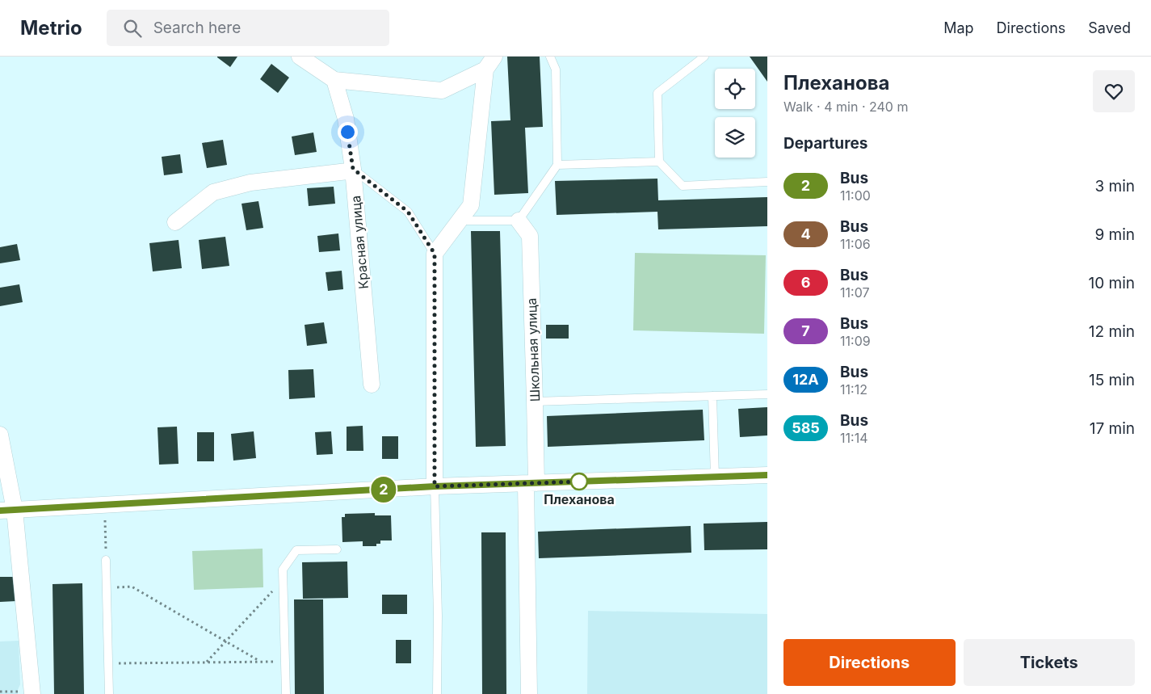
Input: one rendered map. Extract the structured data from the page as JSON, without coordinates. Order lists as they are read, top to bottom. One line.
{"streets":{"street":["Красная улица","Школьная улица"]},"places":["Плеханова"],"lines":["bus line 2"],"page":{"header":"Metrio","search":"Search here","nav":["Map","Directions","Saved"],"on_map":"2","heading":[["Плеханова","Walk · 4 min · 240 m"],"Departures"],"list":[{"mark":"2","name":"Bus","note":"11:00","value":"3 min"},{"mark":"4","name":"Bus","note":"11:06","value":"9 min"},{"mark":"6","name":"Bus","note":"11:07","value":"10 min"},{"mark":"7","name":"Bus","note":"11:09","value":"12 min"},{"mark":"12А","name":"Bus","note":"11:12","value":"15 min"},{"mark":"585","name":"Bus","note":"11:14","value":"17 min"}],"buttons":["Directions","Tickets"]}}
